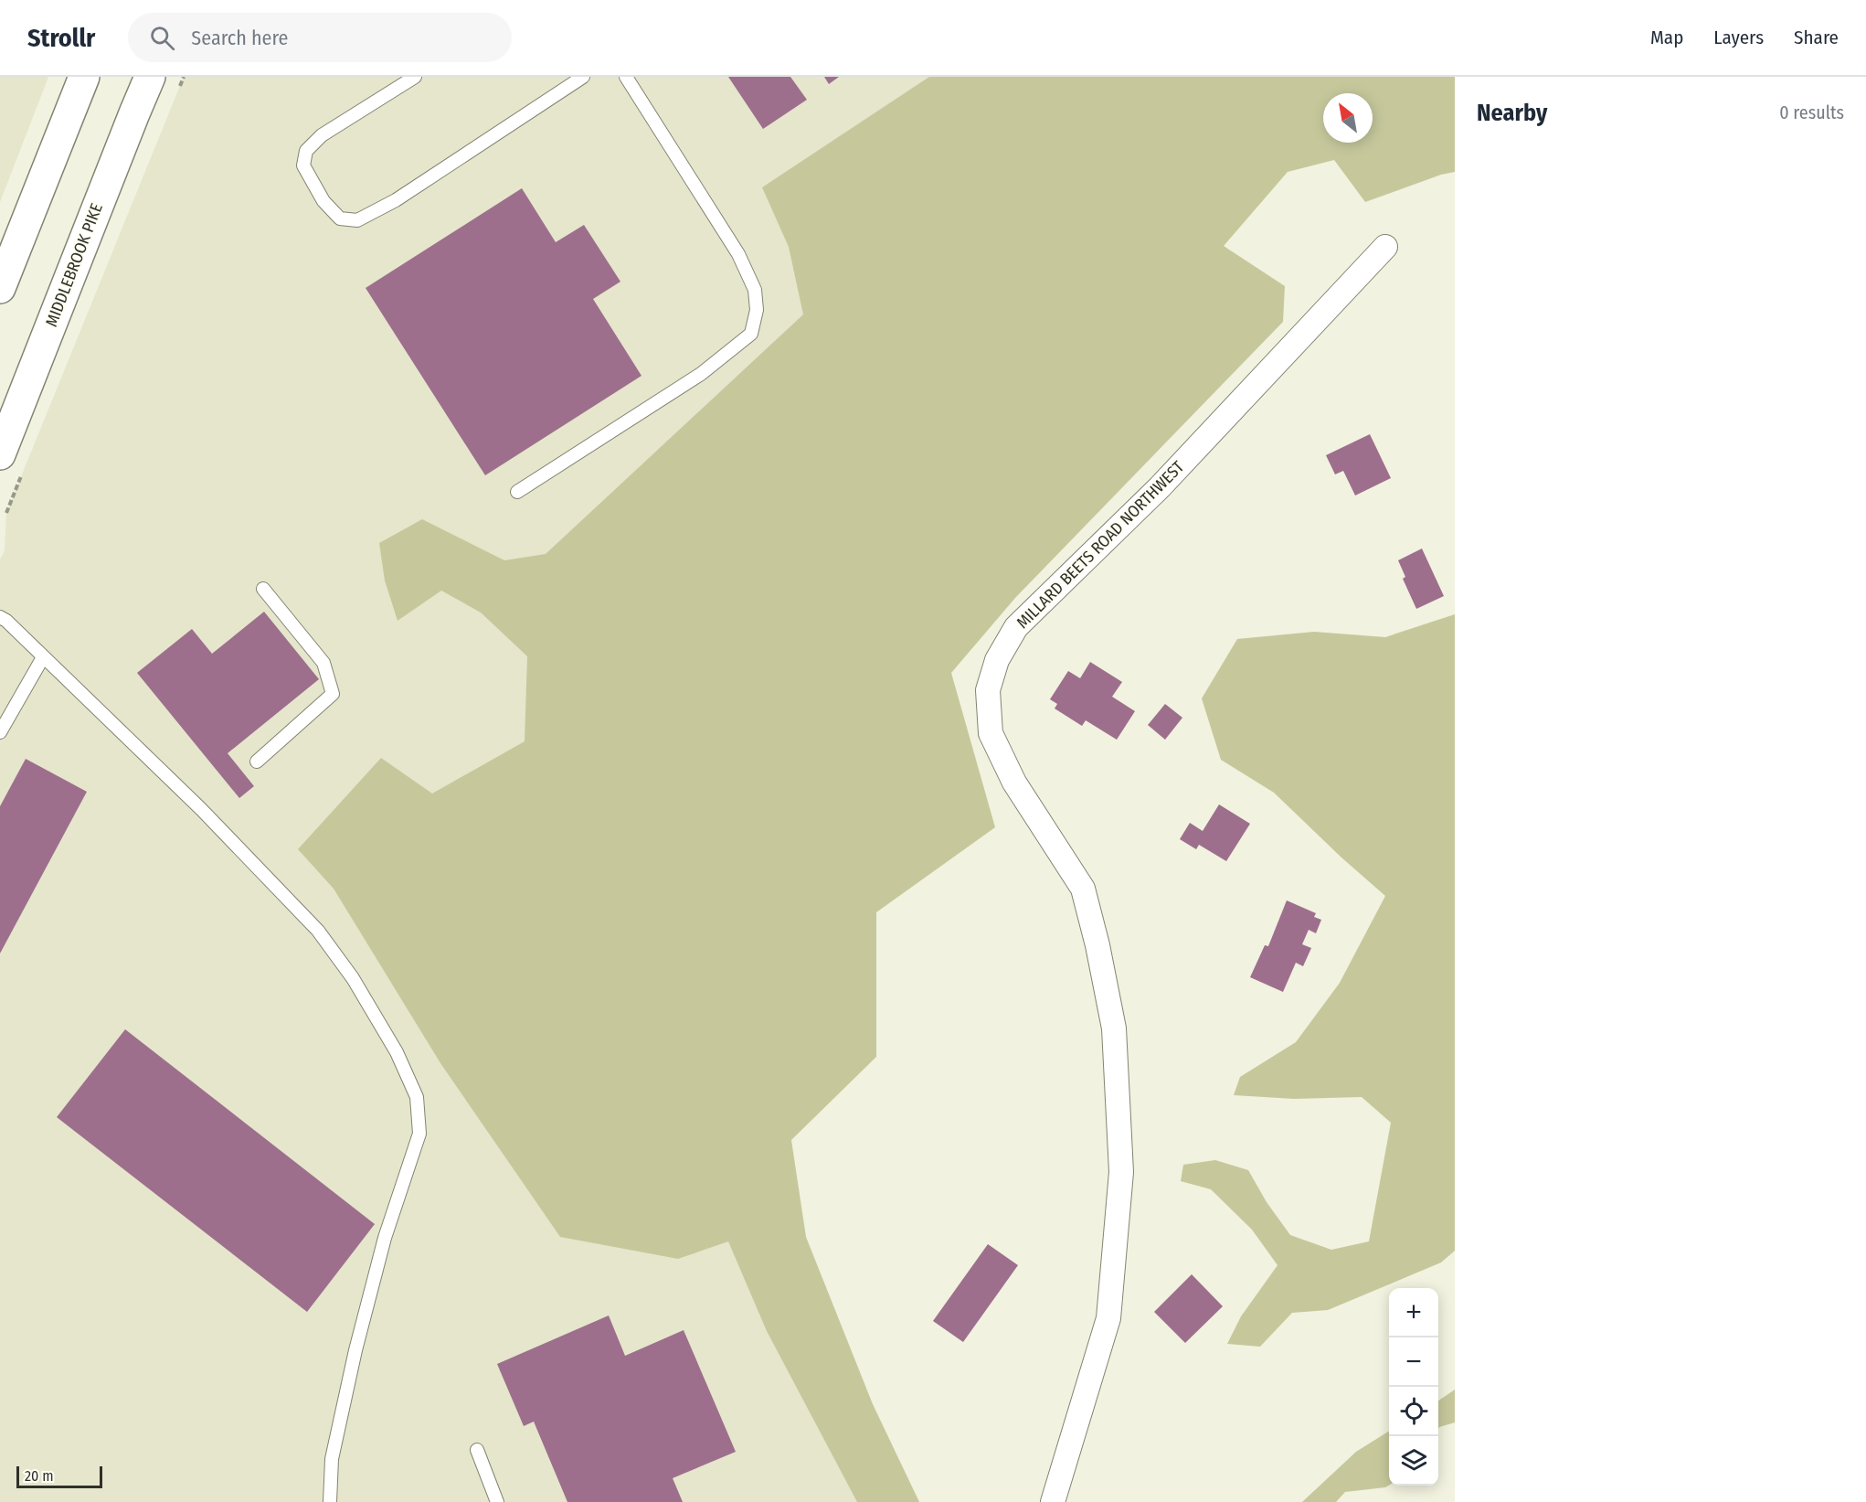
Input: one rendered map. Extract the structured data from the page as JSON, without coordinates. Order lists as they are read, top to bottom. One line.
{"streets":{"main road":["MIDDLEBROOK PIKE"],"street":["MILLARD BEETS ROAD NORTHWEST"]},"scale_bar":"20 m","north":"top left","page":{"header":"Strollr","search":"Search here","nav":["Map","Layers","Share"],"heading":["Nearby","0 results"],"map_buttons":["+","−"],"scale":"20 m"}}
